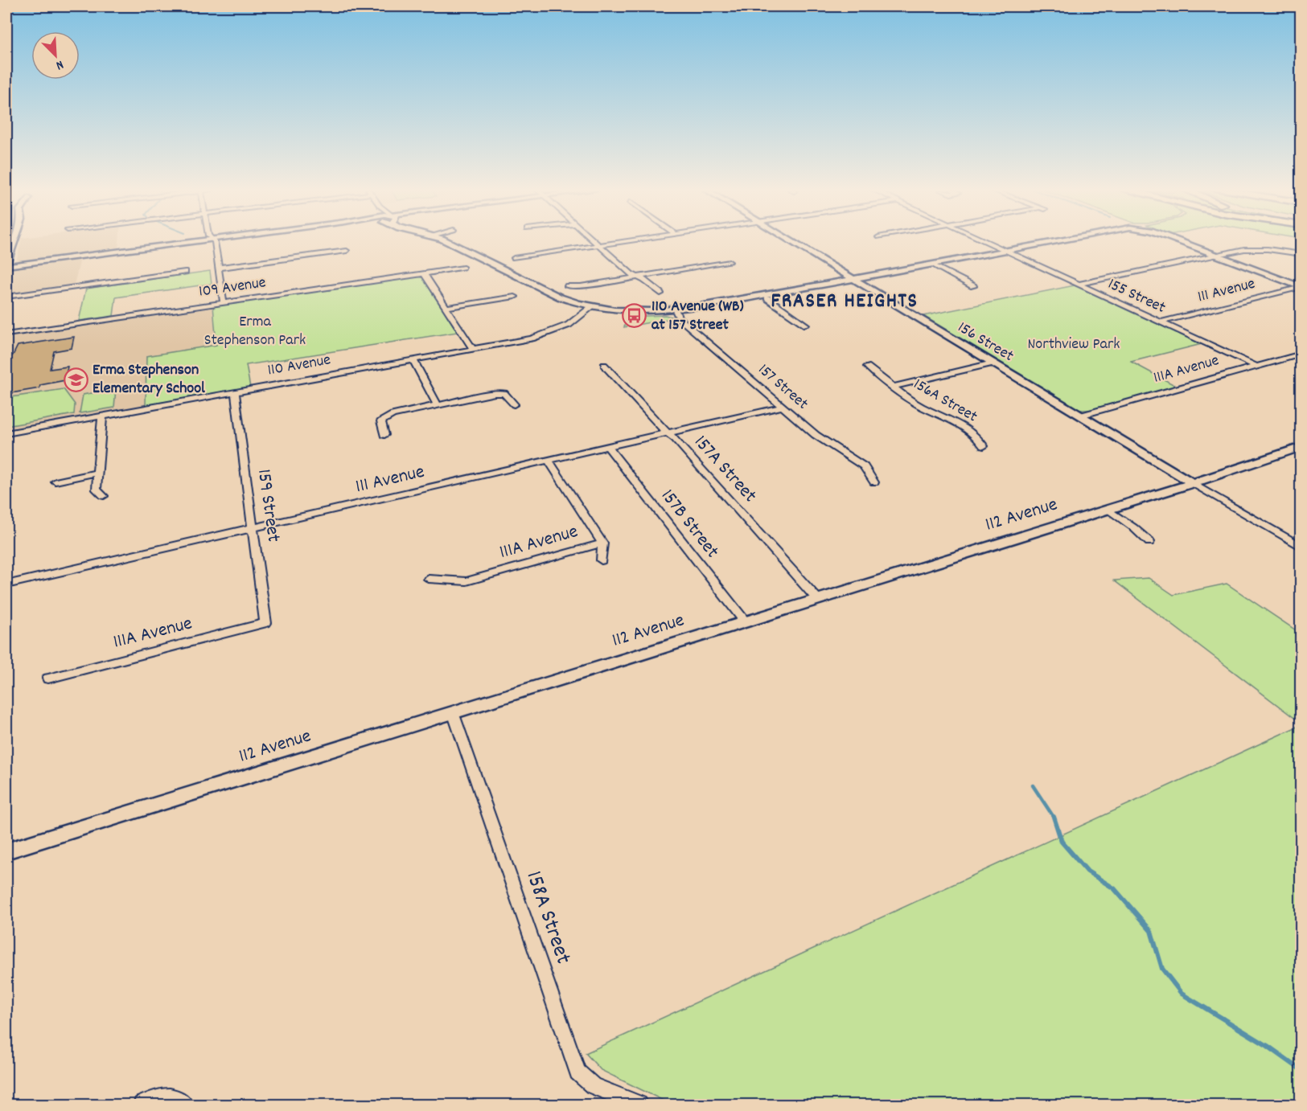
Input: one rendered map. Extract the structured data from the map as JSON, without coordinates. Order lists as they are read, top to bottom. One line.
{"streets":{"street":["109 Avenue","111 Avenue","155 Street","156 Street","110 Avenue","111A Avenue","157 Street","156A Street","157A Street","159 Street","112 Avenue","157B Street","158A Street"]},"crossings":[["111 Avenue","155 Street"],["111 Avenue","157 Street"],["111 Avenue","157A Street"],["111 Avenue","159 Street"],["111 Avenue","157B Street"],["155 Street","111A Avenue"],["156 Street","111A Avenue"],["156 Street","112 Avenue"],["110 Avenue","159 Street"],["111A Avenue","159 Street"],["157A Street","112 Avenue"],["112 Avenue","157B Street"],["112 Avenue","158A Street"]],"districts":["FRASER HEIGHTS"],"parks":["Erma Stephenson Park","Northview Park"],"places":{"bus stop":["110 Avenue (WB) at 157 Street"],"school or university":["Erma Stephenson Elementary School"]},"north":"bottom right"}
